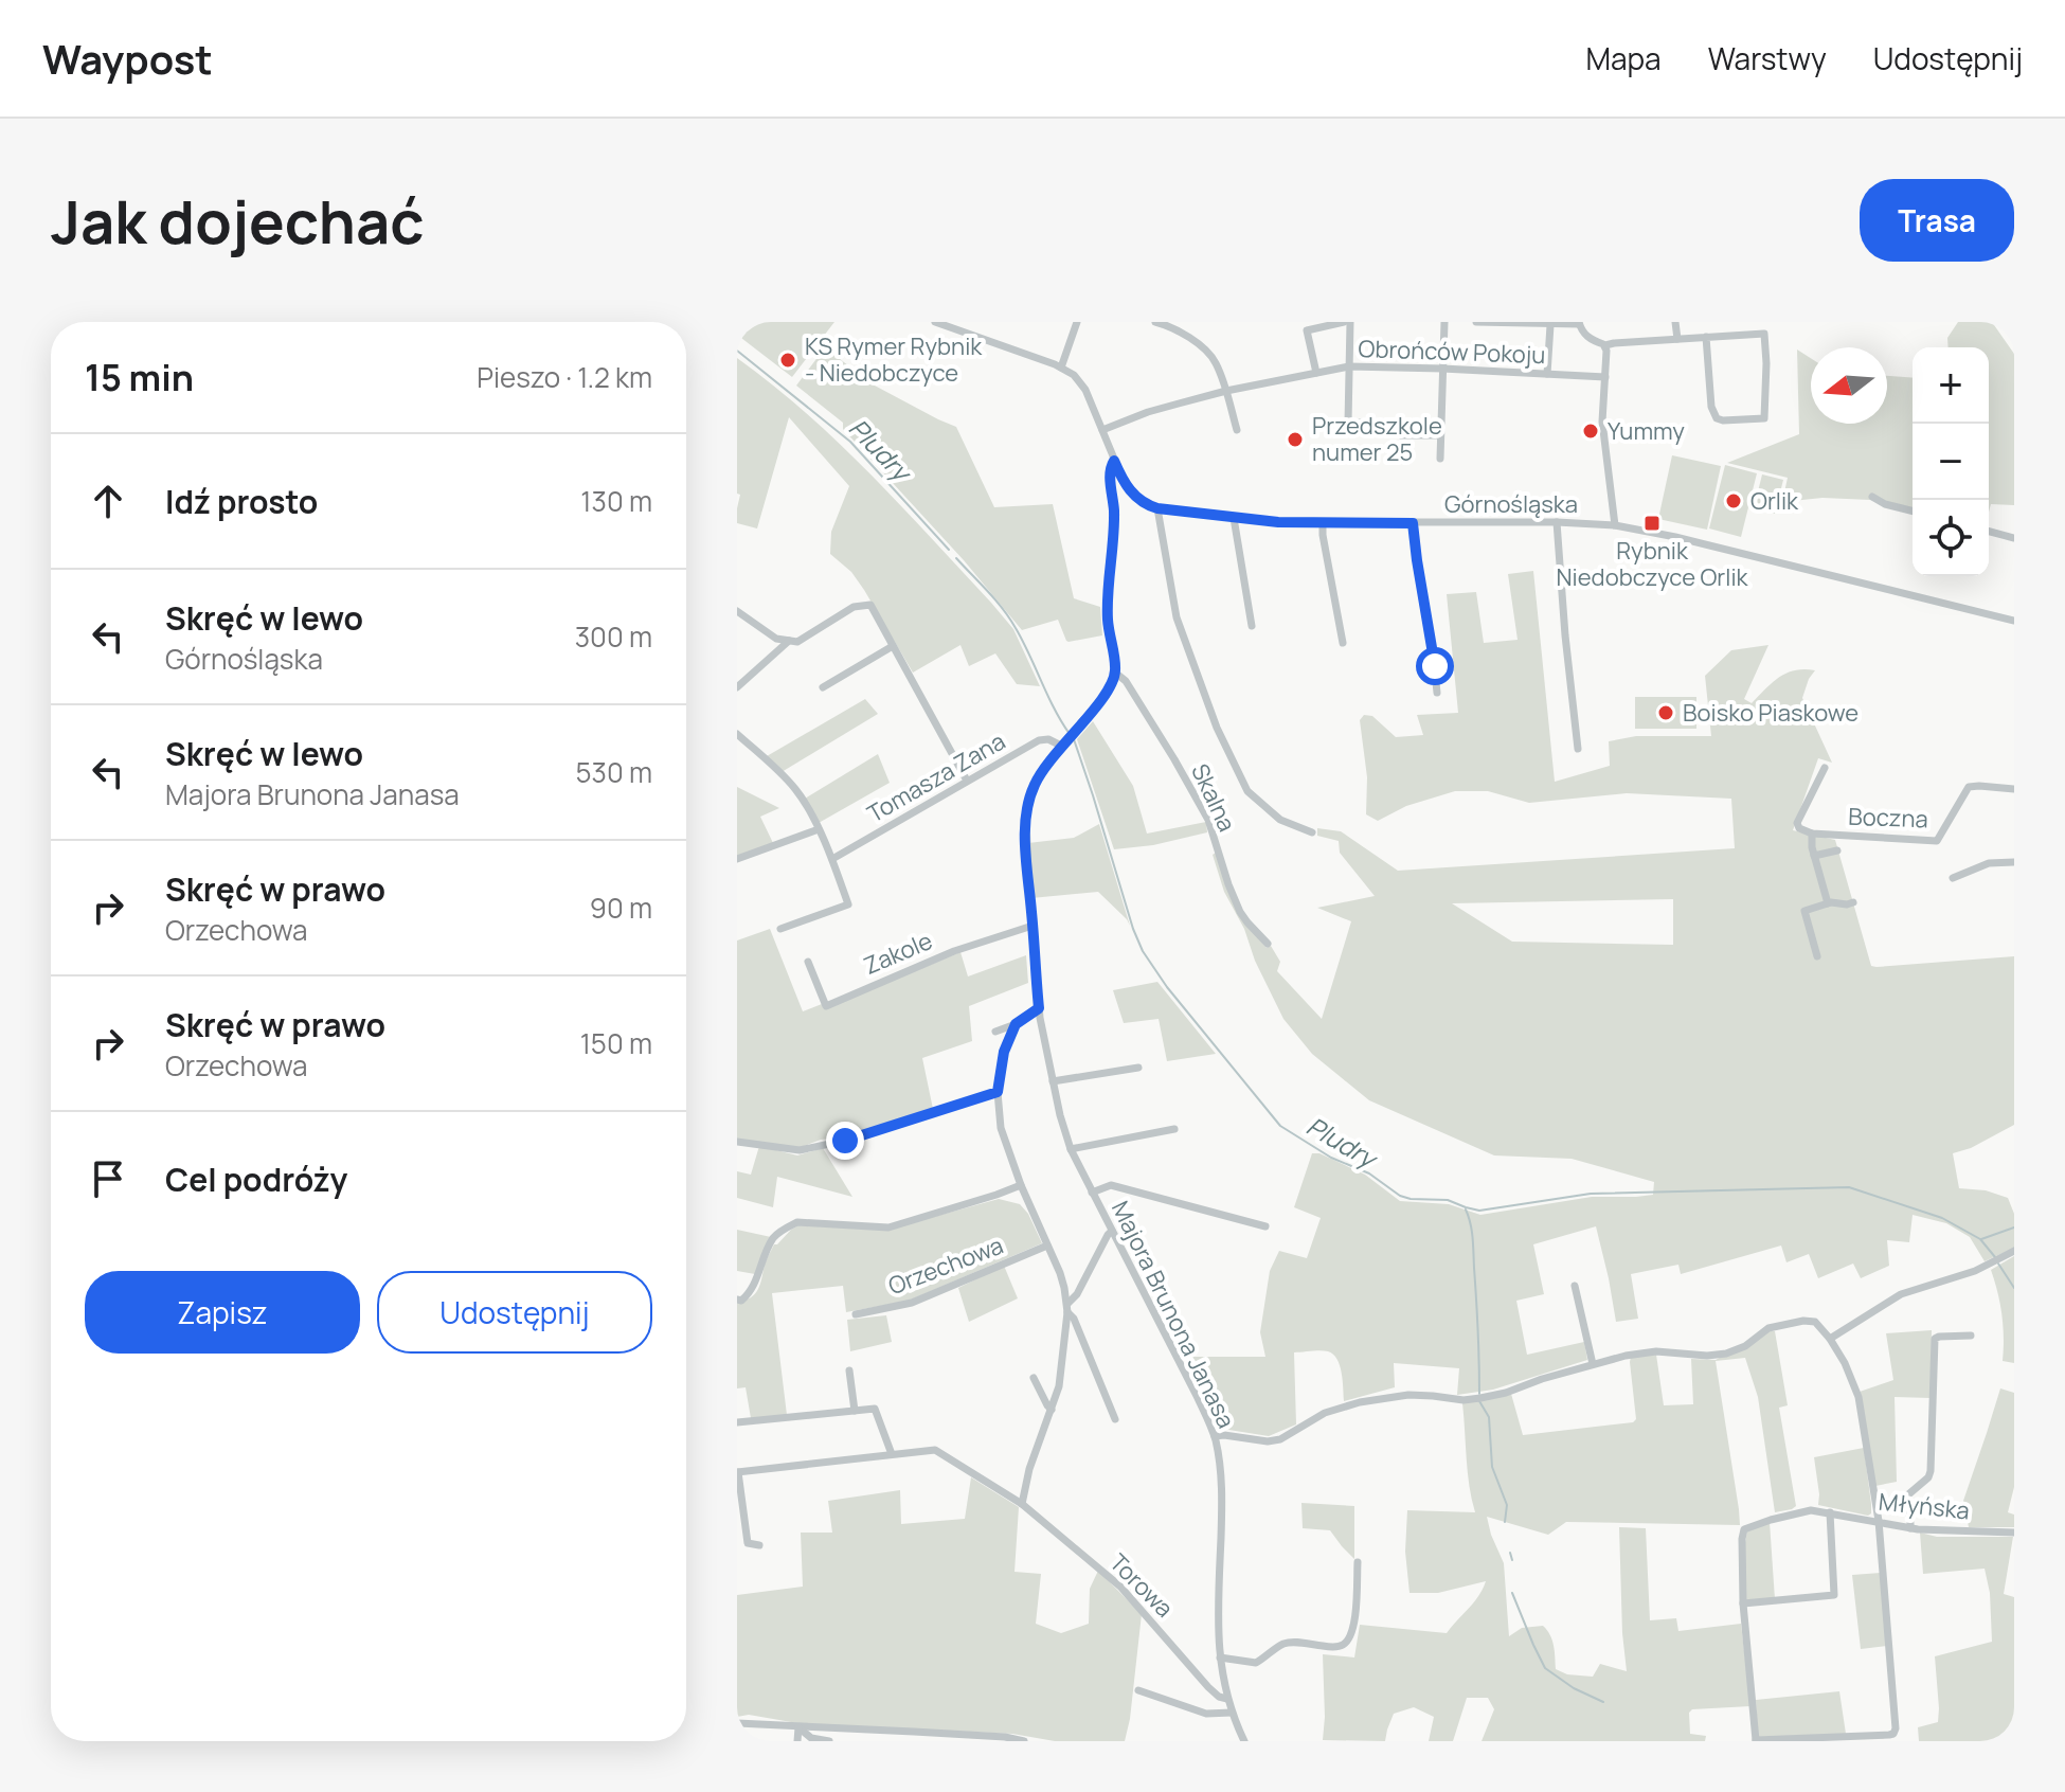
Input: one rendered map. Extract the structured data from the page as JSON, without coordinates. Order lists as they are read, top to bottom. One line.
{"streets":{"street":["Obrońców Pokoju","Górnośląska","Tomasza Zana","Skalna","Boczna","Zakole","Orzechowa","Majora Brunona Janasa","Młyńska","Torowa"]},"crossings":[["Obrońców Pokoju","Górnośląska"],["Tomasza Zana","Majora Brunona Janasa"],["Skalna","Majora Brunona Janasa"],["Zakole","Majora Brunona Janasa"],["Majora Brunona Janasa","Torowa"]],"water":["Pludry"],"places":{"other":["KS Rymer Rybnik - Niedobczyce","Yummy","Przedszkole numer 25","Orlik","Boisko Piaskowe"],"transit":["Rybnik Niedobczyce Orlik"]},"north":"left","page":{"header":"Waypost","nav":["Mapa","Warstwy","Udostępnij"],"buttons":["Trasa",["Zapisz","Udostępnij"]],"title":"Jak dojechać","heading":["15 min","Pieszo · 1.2 km"],"map_buttons":["+","−"],"list":[["Idź prosto","130 m"],["Skręć w lewo","Górnośląska","300 m"],["Skręć w lewo","Majora Brunona Janasa","530 m"],["Skręć w prawo","Orzechowa","90 m"],["Skręć w prawo","Orzechowa","150 m"],"Cel podróży"]}}
